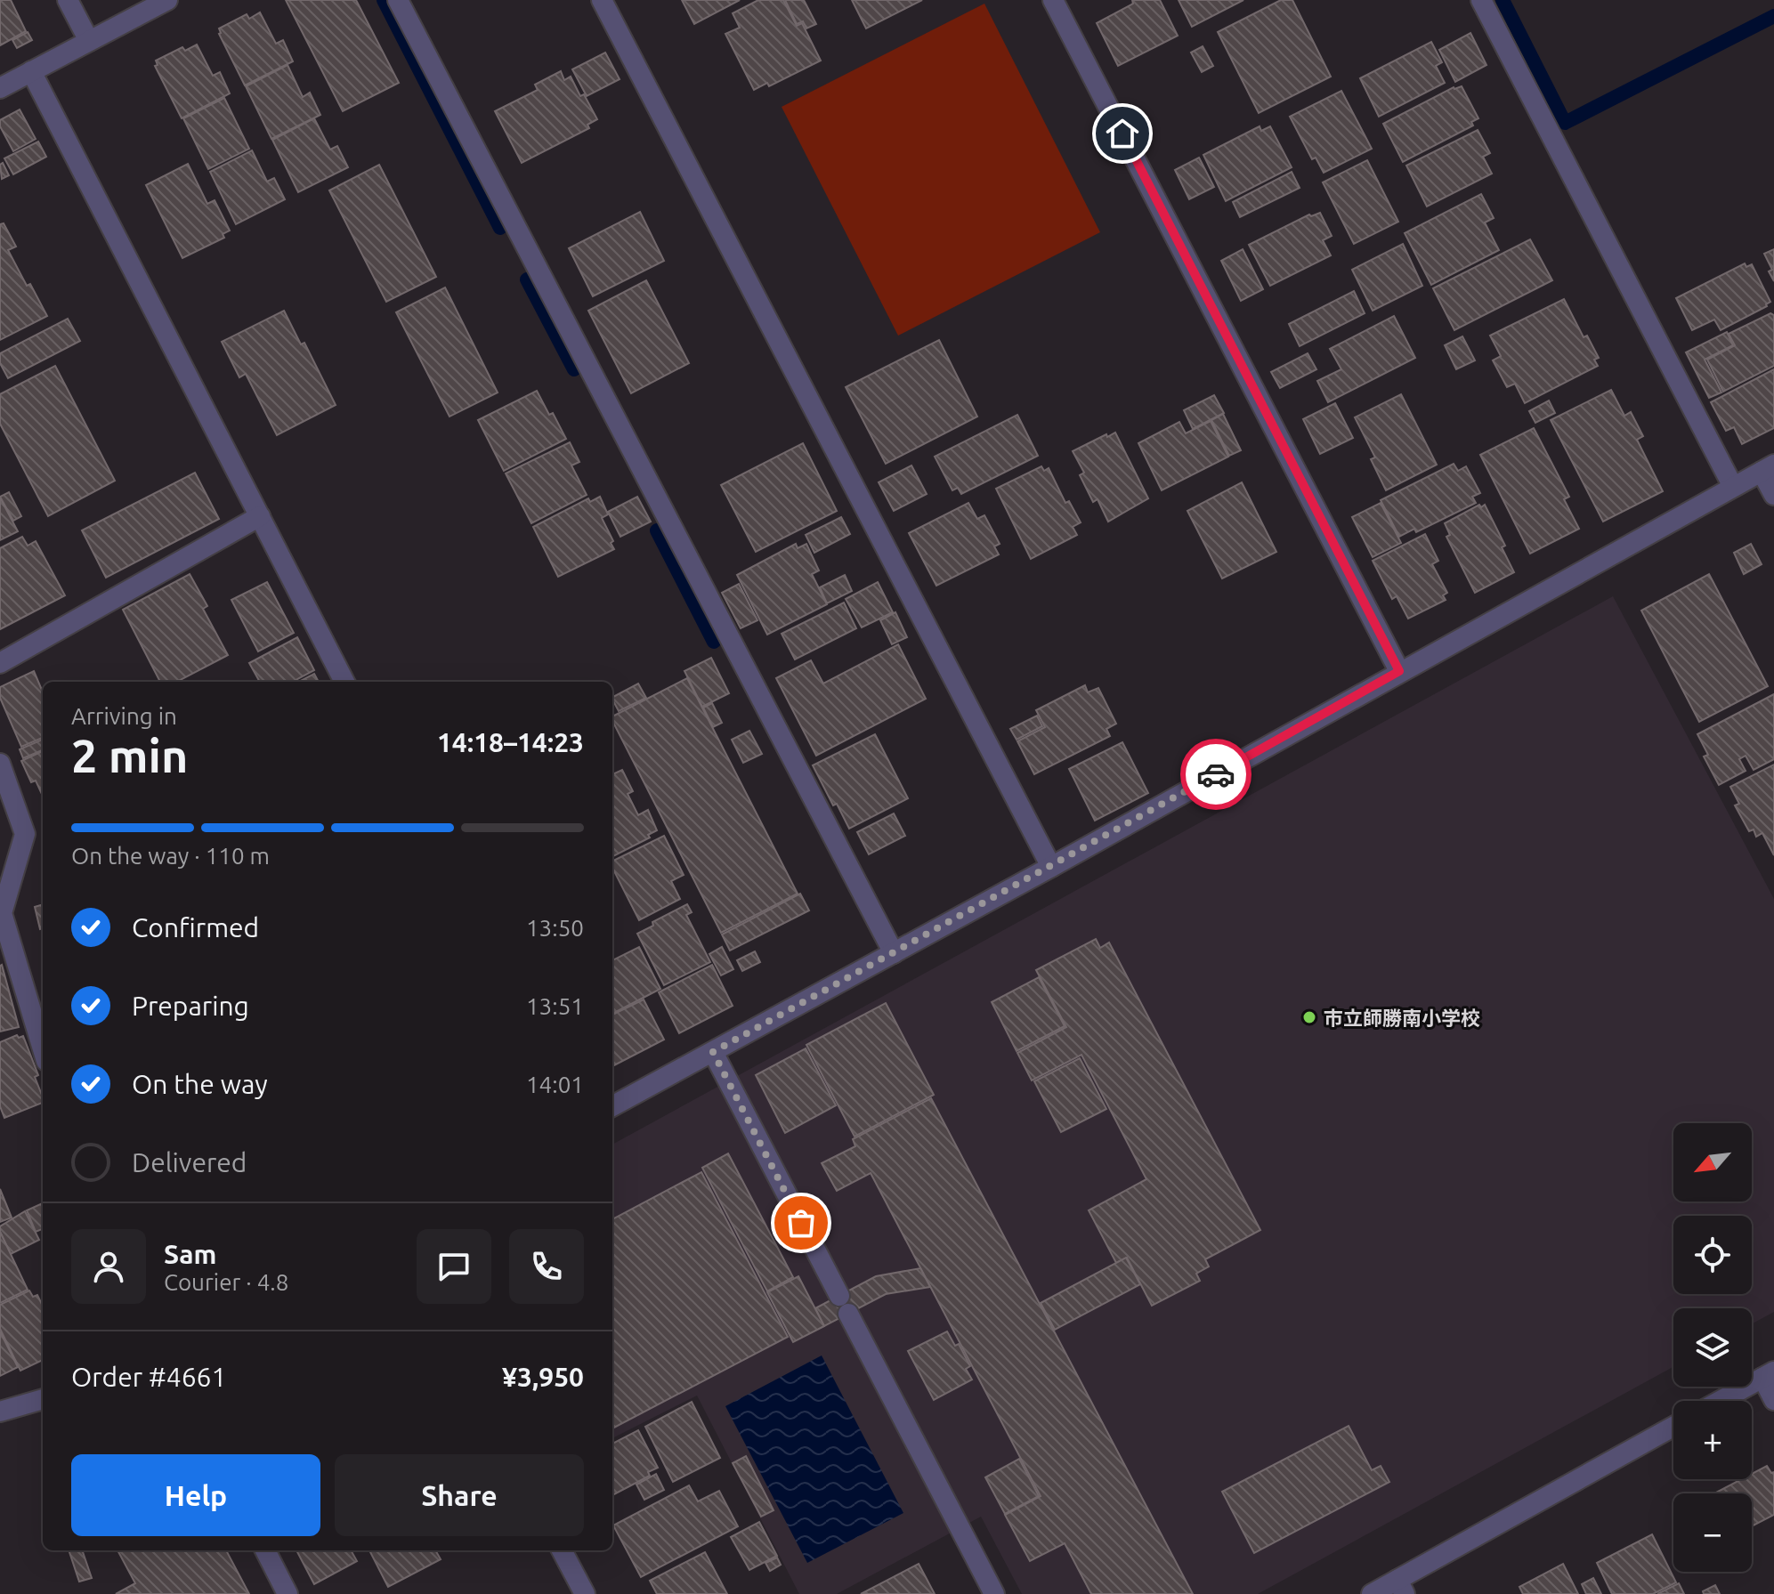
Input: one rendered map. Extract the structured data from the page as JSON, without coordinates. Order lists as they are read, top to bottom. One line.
{"places":["市立師勝南小学校"],"north":"bottom left","page":{"heading":["2 min","Arriving in","14:18–14:23"],"panel":["Sam","Courier · 4.8","Order #4661","¥3,950"],"bar":"On the way · 110 m","list":[["Confirmed","13:50"],["Preparing","13:51"],["On the way","14:01"],"Delivered"],"map_buttons":["+","−"],"buttons":["Help","Share"]}}
